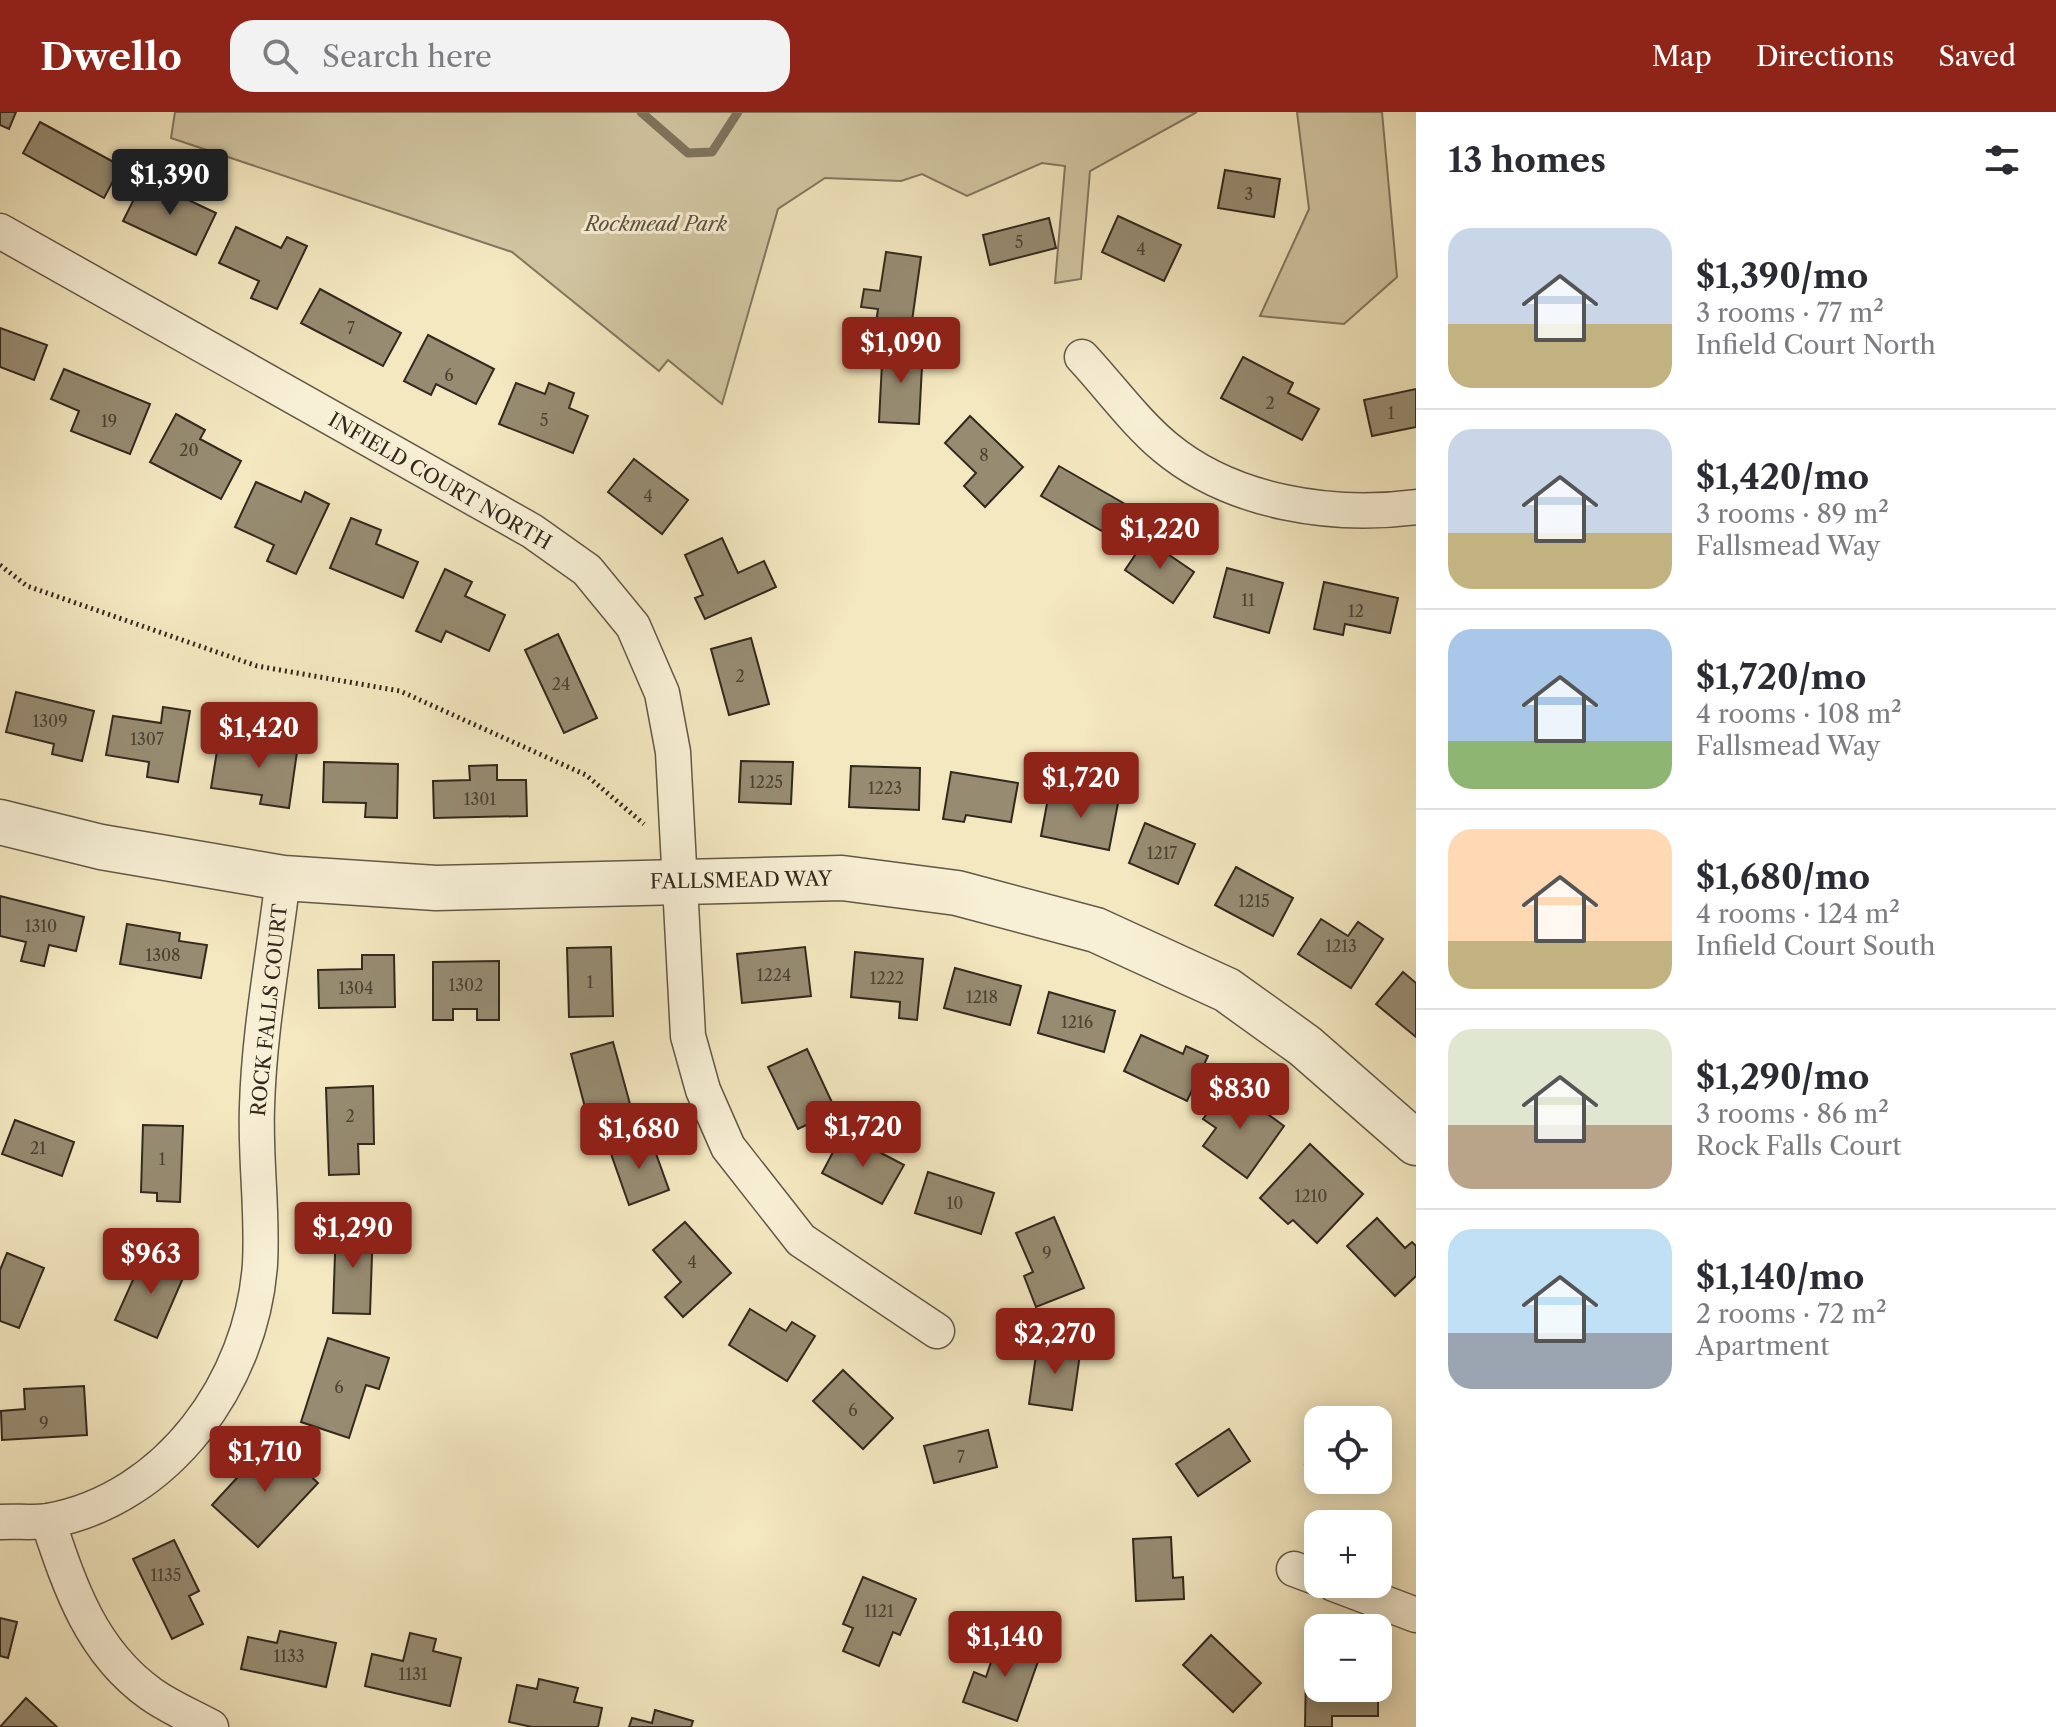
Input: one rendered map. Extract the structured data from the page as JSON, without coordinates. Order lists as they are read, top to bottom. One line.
{"streets":{"street":["INFIELD COURT NORTH","FALLSMEAD WAY","ROCK FALLS COURT"]},"crossings":[["INFIELD COURT NORTH","FALLSMEAD WAY"],["FALLSMEAD WAY","ROCK FALLS COURT"]],"parks":["Rockmead Park"],"house_numbers":["3","5","4","7","6","2","1","5","19","20","8","4","11","12","2","24","1309","1307","1225","1223","1301","1217","1215","1310","1213","1308","1224","1222","1","1302","1304","1218","1216","2","21","1","1210","10","9","4","6","6","9","7","1135","1121","1133","1131"],"page":{"header":"Dwello","search":"Search here","nav":["Map","Directions","Saved"],"heading":"13 homes","price":["$1,390","$1,090","$1,220","$1,420","$1,720","$830","$1,720","$1,680","$1,290","$963","$2,270","$1,710","$1,140"],"list":[{"name":"$1,390/mo","note":"3 rooms · 77 m² · Infield Court North"},{"name":"$1,420/mo","note":"3 rooms · 89 m² · Fallsmead Way"},{"name":"$1,720/mo","note":"4 rooms · 108 m² · Fallsmead Way"},{"name":"$1,680/mo","note":"4 rooms · 124 m² · Infield Court South"},{"name":"$1,290/mo","note":"3 rooms · 86 m² · Rock Falls Court"},{"name":"$1,140/mo","note":"2 rooms · 72 m² · Apartment"}],"map_buttons":["+","−"]}}
